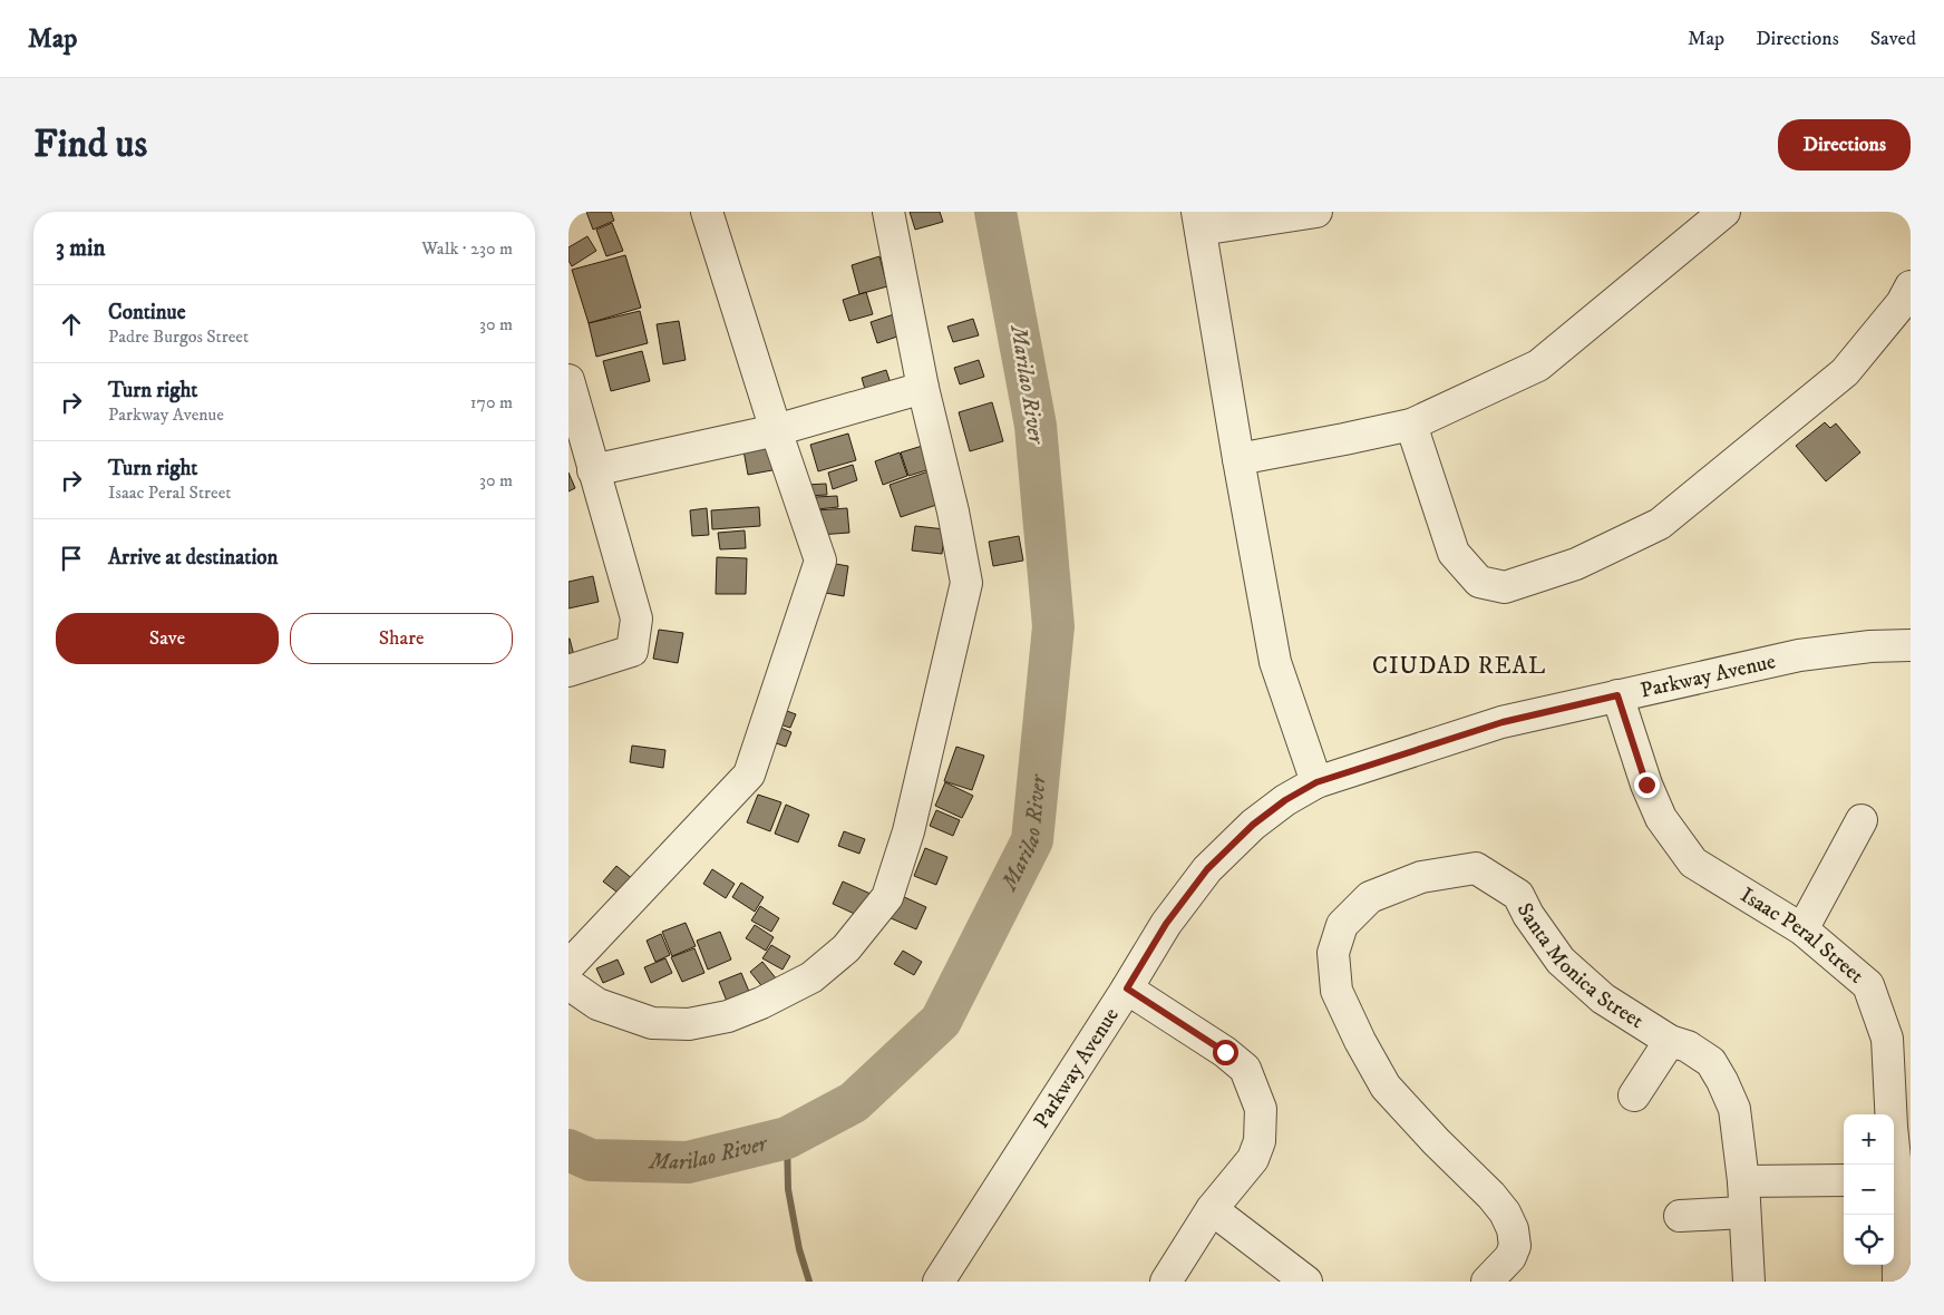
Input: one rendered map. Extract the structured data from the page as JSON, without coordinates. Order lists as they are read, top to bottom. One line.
{"streets":{"street":["Parkway Avenue","Isaac Peral Street","Santa Monica Street"]},"crossings":[["Parkway Avenue","Isaac Peral Street"]],"districts":["CIUDAD REAL"],"water":["Marilao River"],"page":{"header":"Map","nav":["Map","Directions","Saved"],"buttons":["Directions",["Save","Share"]],"title":"Find us","heading":["3 min","Walk · 230 m"],"list":[["Continue","Padre Burgos Street","30 m"],["Turn right","Parkway Avenue","170 m"],["Turn right","Isaac Peral Street","30 m"],"Arrive at destination"],"map_buttons":["+","−"]}}
